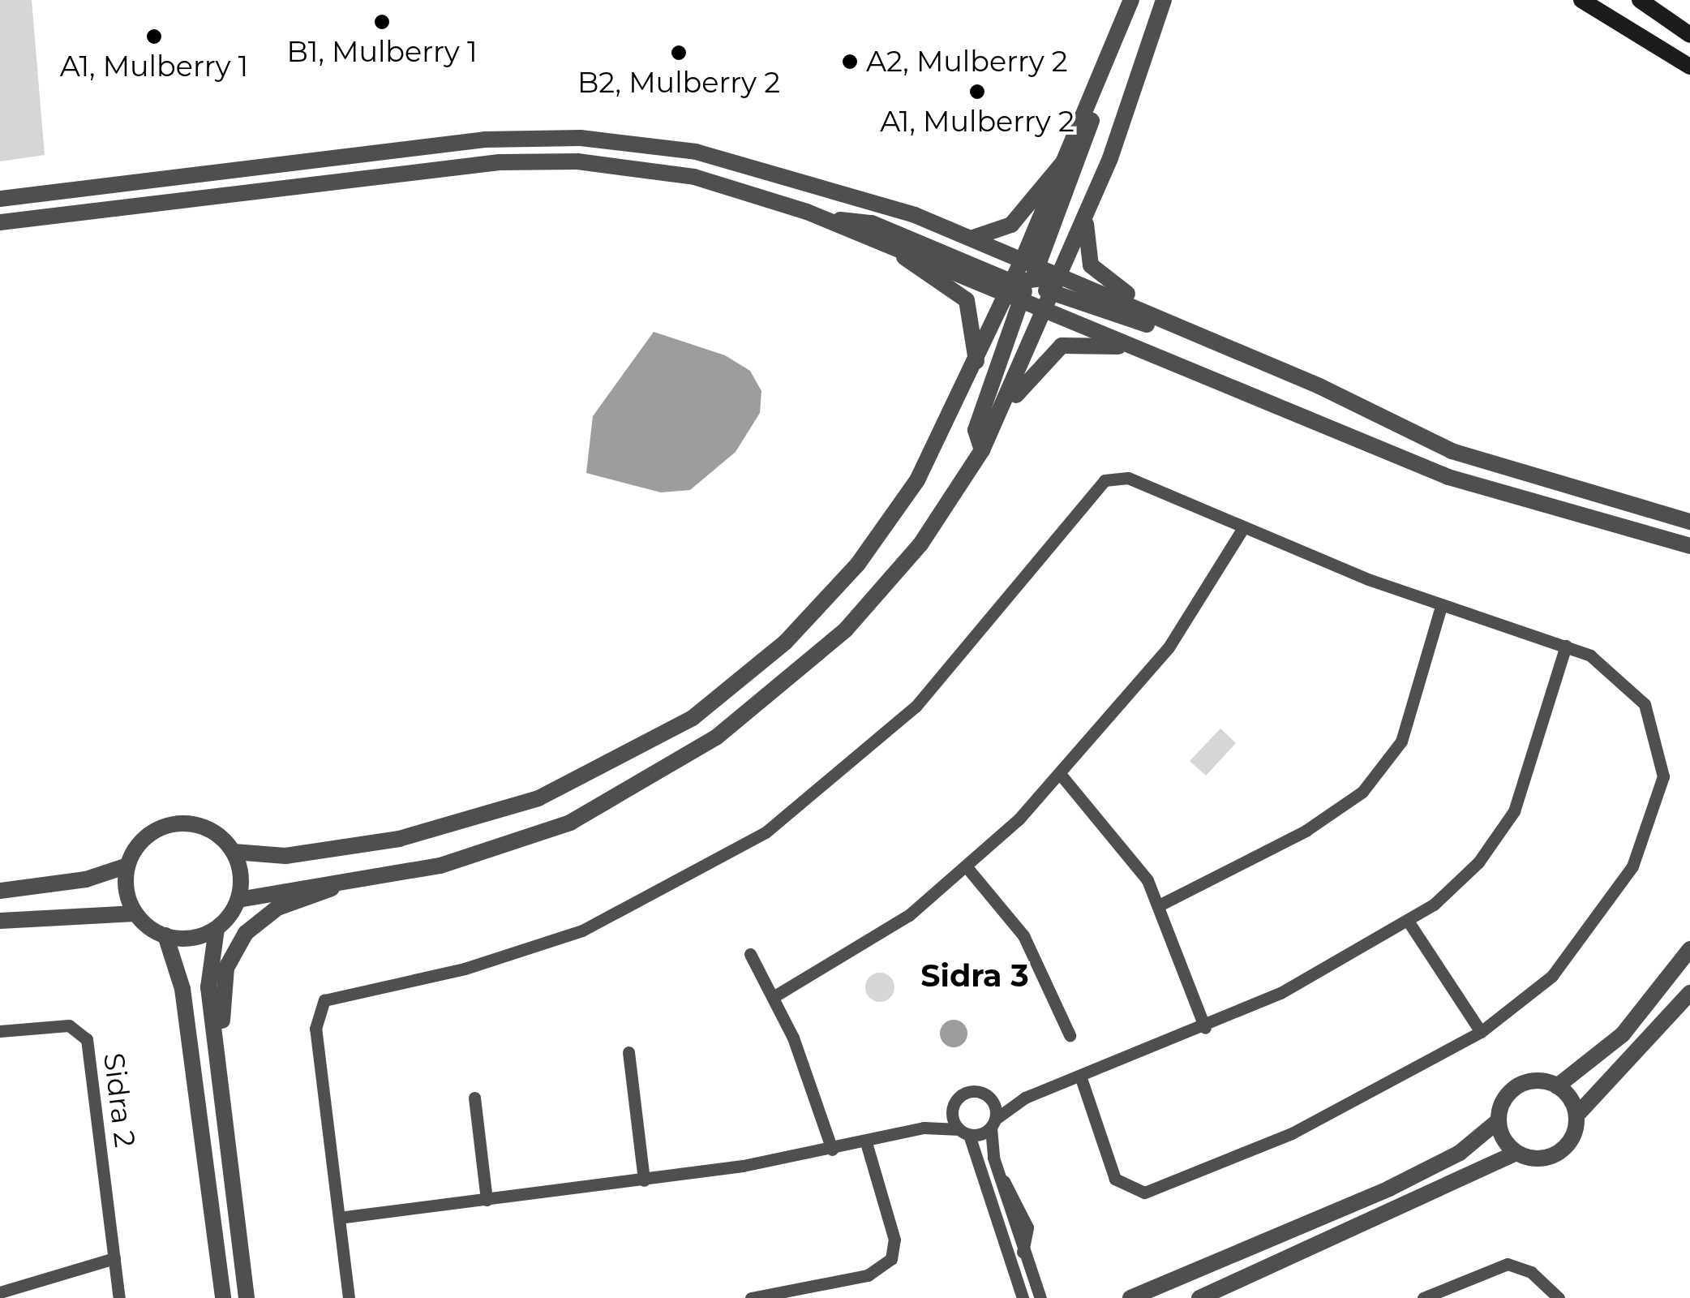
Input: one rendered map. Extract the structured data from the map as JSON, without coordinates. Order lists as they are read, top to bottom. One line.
{"streets":{"street":["Sidra 2"]},"districts":["Sidra 3"],"places":["B1, Mulberry 1","A1, Mulberry 1","B2, Mulberry 2","A2, Mulberry 2","A1, Mulberry 2"]}
